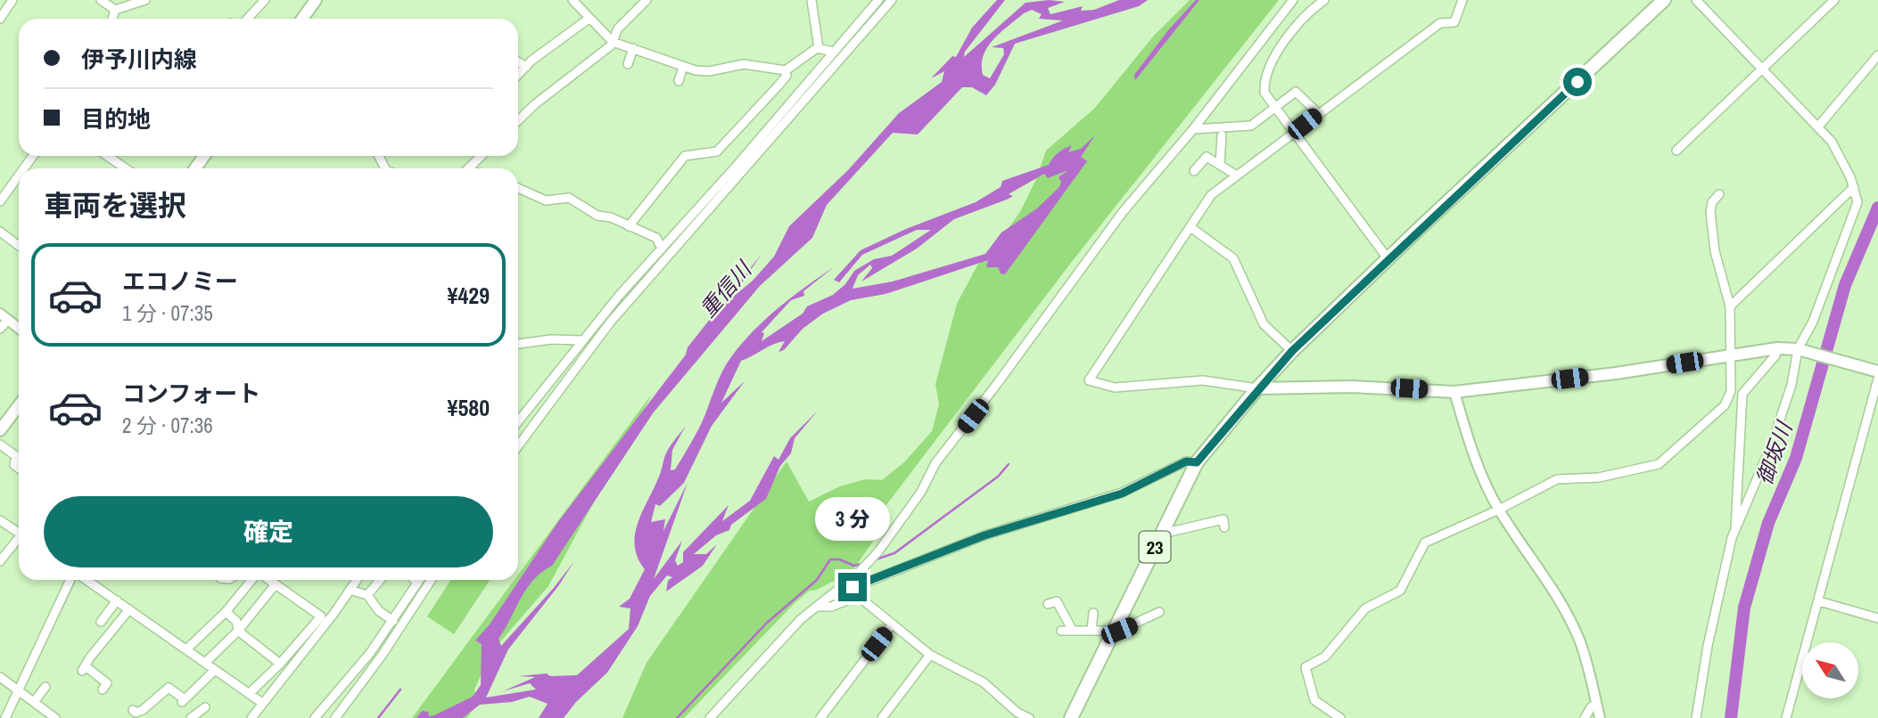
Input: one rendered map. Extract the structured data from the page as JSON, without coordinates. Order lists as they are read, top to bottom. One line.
{"streets":{"main road":["23"]},"water":["重信川","御坂川"],"north":"top left","page":{"banner":["伊予川内線","目的地"],"heading":"車両を選択","list":[{"name":"エコノミー","note":"1 分 · 07:35","value":"¥429"},{"name":"コンフォート","note":"2 分 · 07:36","value":"¥580"}],"buttons":"確定","bubble":"3 分"}}
